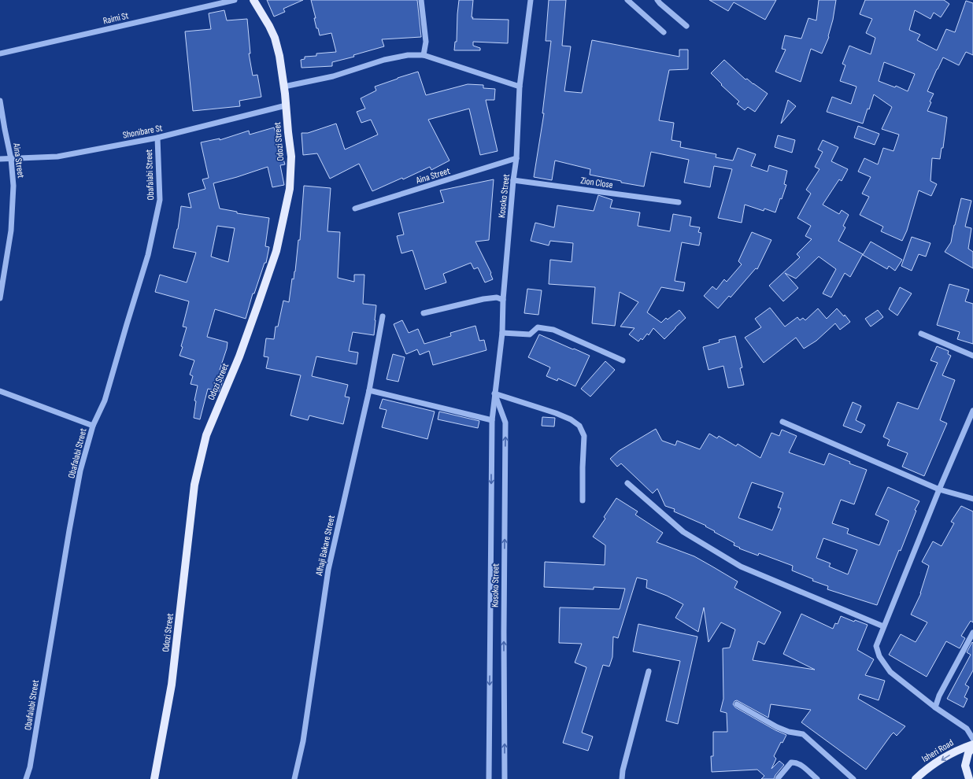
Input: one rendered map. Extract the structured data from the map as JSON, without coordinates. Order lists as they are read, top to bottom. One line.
{"streets":{"main road":["Odozi Street","Isheri Road"],"street":["Raimi St","Shonibare St","Aina Street","Obafalabi Street","Zion Close","Kosoko Street","Alhaji Bakare Street"]},"crossings":[["Shonibare St","Odozi Street"],["Shonibare St","Aina Street"],["Shonibare St","Obafalabi Street"],["Aina Street","Kosoko Street"],["Zion Close","Kosoko Street"]],"one_way":["Isheri Road"]}
